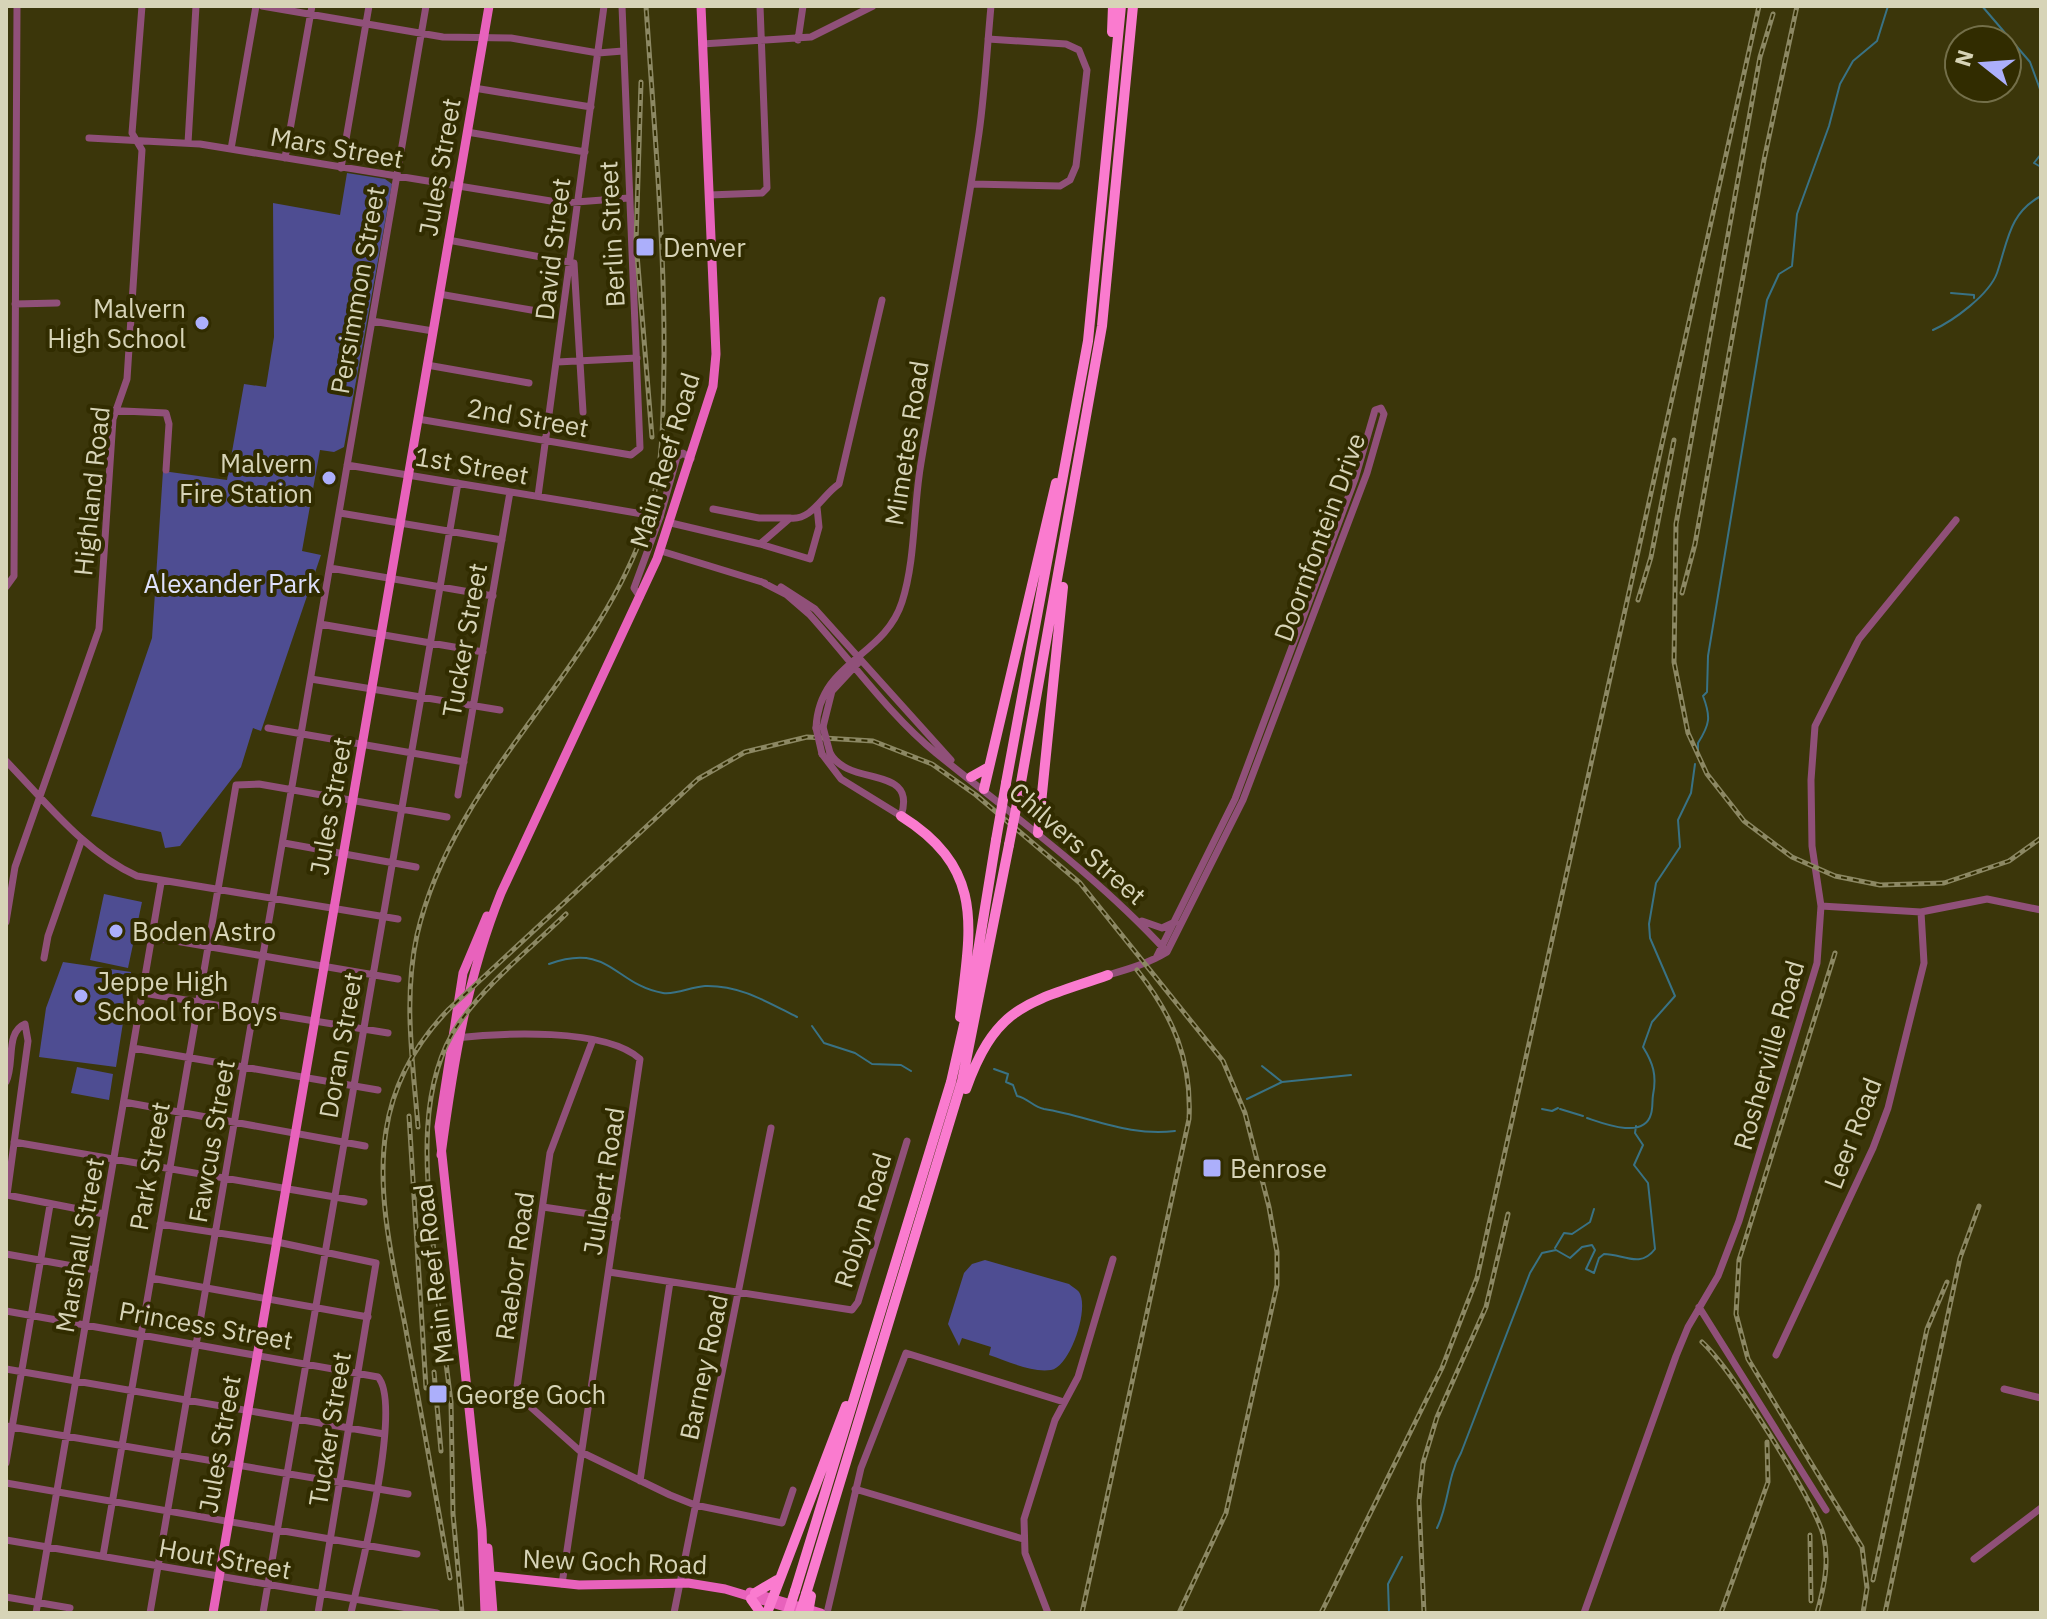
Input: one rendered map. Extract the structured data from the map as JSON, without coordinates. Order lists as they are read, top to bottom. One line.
{"streets":{"main road":["Jules Street","Main Reef Road","New Goch Road"],"street":["Mars Street","Berlin Street","David Street","Persimmon Street","2nd Street","Mimetes Road","1st Street","Highland Road","Doornfontein Drive","Tucker Street","Chilvers Street","Doran Street","Rosherville Road","Leer Road","Fawcus Street","Park Street","Julbert Road","Robyn Road","Marshall Street","Raebor Road","Princess Street","Barney Road","Hout Street"]},"crossings":[["Mars Street","Jules Street"],["Mars Street","Berlin Street"],["Mars Street","David Street"],["Mars Street","Persimmon Street"],["Mars Street","Highland Road"],["Jules Street","2nd Street"],["Jules Street","1st Street"],["Jules Street","Princess Street"],["Jules Street","Hout Street"],["Berlin Street","2nd Street"],["David Street","2nd Street"],["David Street","1st Street"],["Persimmon Street","1st Street"],["Persimmon Street","Fawcus Street"],["Mimetes Road","Chilvers Street"],["Main Reef Road","Chilvers Street"],["Main Reef Road","New Goch Road"],["1st Street","Tucker Street"],["1st Street","Doran Street"],["Doornfontein Drive","Chilvers Street"],["Tucker Street","Doran Street"],["Tucker Street","Princess Street"],["Tucker Street","Hout Street"],["Doran Street","Princess Street"],["Doran Street","Hout Street"],["Fawcus Street","Park Street"],["Fawcus Street","Princess Street"],["Fawcus Street","Hout Street"],["Park Street","Princess Street"],["Park Street","Hout Street"],["Julbert Road","Raebor Road"],["Julbert Road","New Goch Road"],["Robyn Road","Barney Road"],["Marshall Street","Princess Street"],["Marshall Street","Hout Street"],["Raebor Road","Barney Road"],["Barney Road","New Goch Road"]],"parks":["Alexander Park"],"places":{"transit":["Denver","Benrose","George Goch"],"other":["Malvern High School","Malvern Fire Station","Boden Astro","Jeppe High School for Boys"]},"north":"left"}
